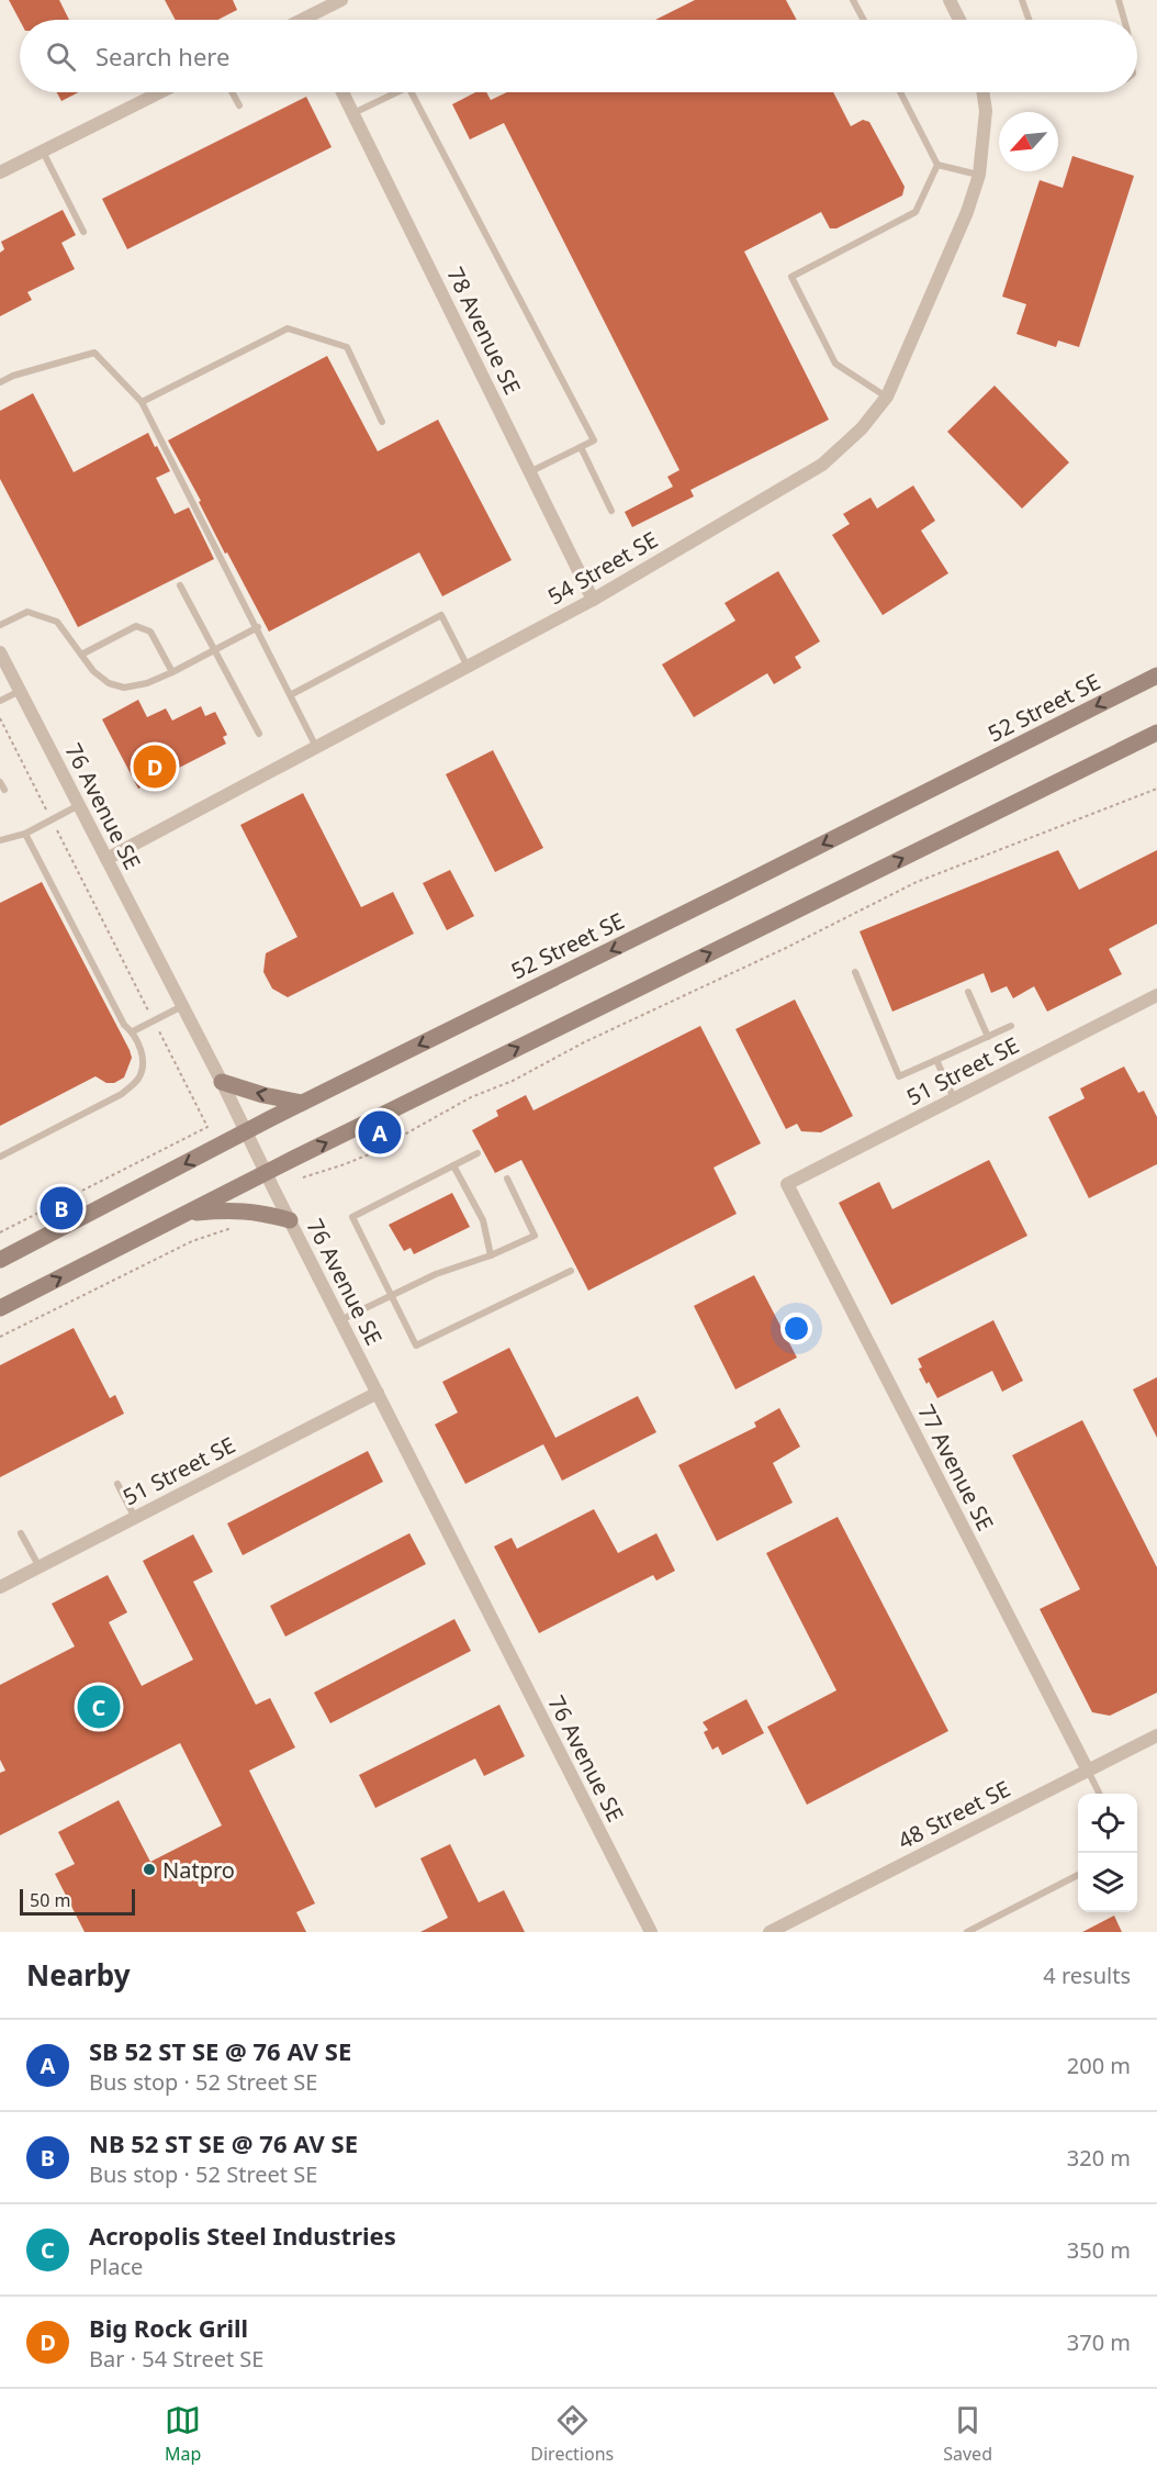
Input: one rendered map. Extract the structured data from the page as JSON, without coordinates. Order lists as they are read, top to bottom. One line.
{"streets":{"main road":["52 Street SE"],"street":["78 Avenue SE","54 Street SE","76 Avenue SE","51 Street SE","77 Avenue SE","48 Street SE"]},"crossings":[["78 Avenue SE","54 Street SE"],["54 Street SE","76 Avenue SE"],["52 Street SE","76 Avenue SE"],["76 Avenue SE","51 Street SE"],["51 Street SE","77 Avenue SE"],["77 Avenue SE","48 Street SE"]],"places":["Natpro"],"scale_bar":"50 m","north":"bottom left","page":{"search":"Search here","pins":["D","A","B","C"],"scale":"50 m","heading":["Nearby","4 results"],"list":[{"mark":"A","name":"SB 52 ST SE @ 76 AV SE","note":"Bus stop · 52 Street SE","value":"200 m"},{"mark":"B","name":"NB 52 ST SE @ 76 AV SE","note":"Bus stop · 52 Street SE","value":"320 m"},{"mark":"C","name":"Acropolis Steel Industries","note":"Place","value":"350 m"},{"mark":"D","name":"Big Rock Grill","note":"Bar · 54 Street SE","value":"370 m"}],"nav":["Map","Directions","Saved"]}}
